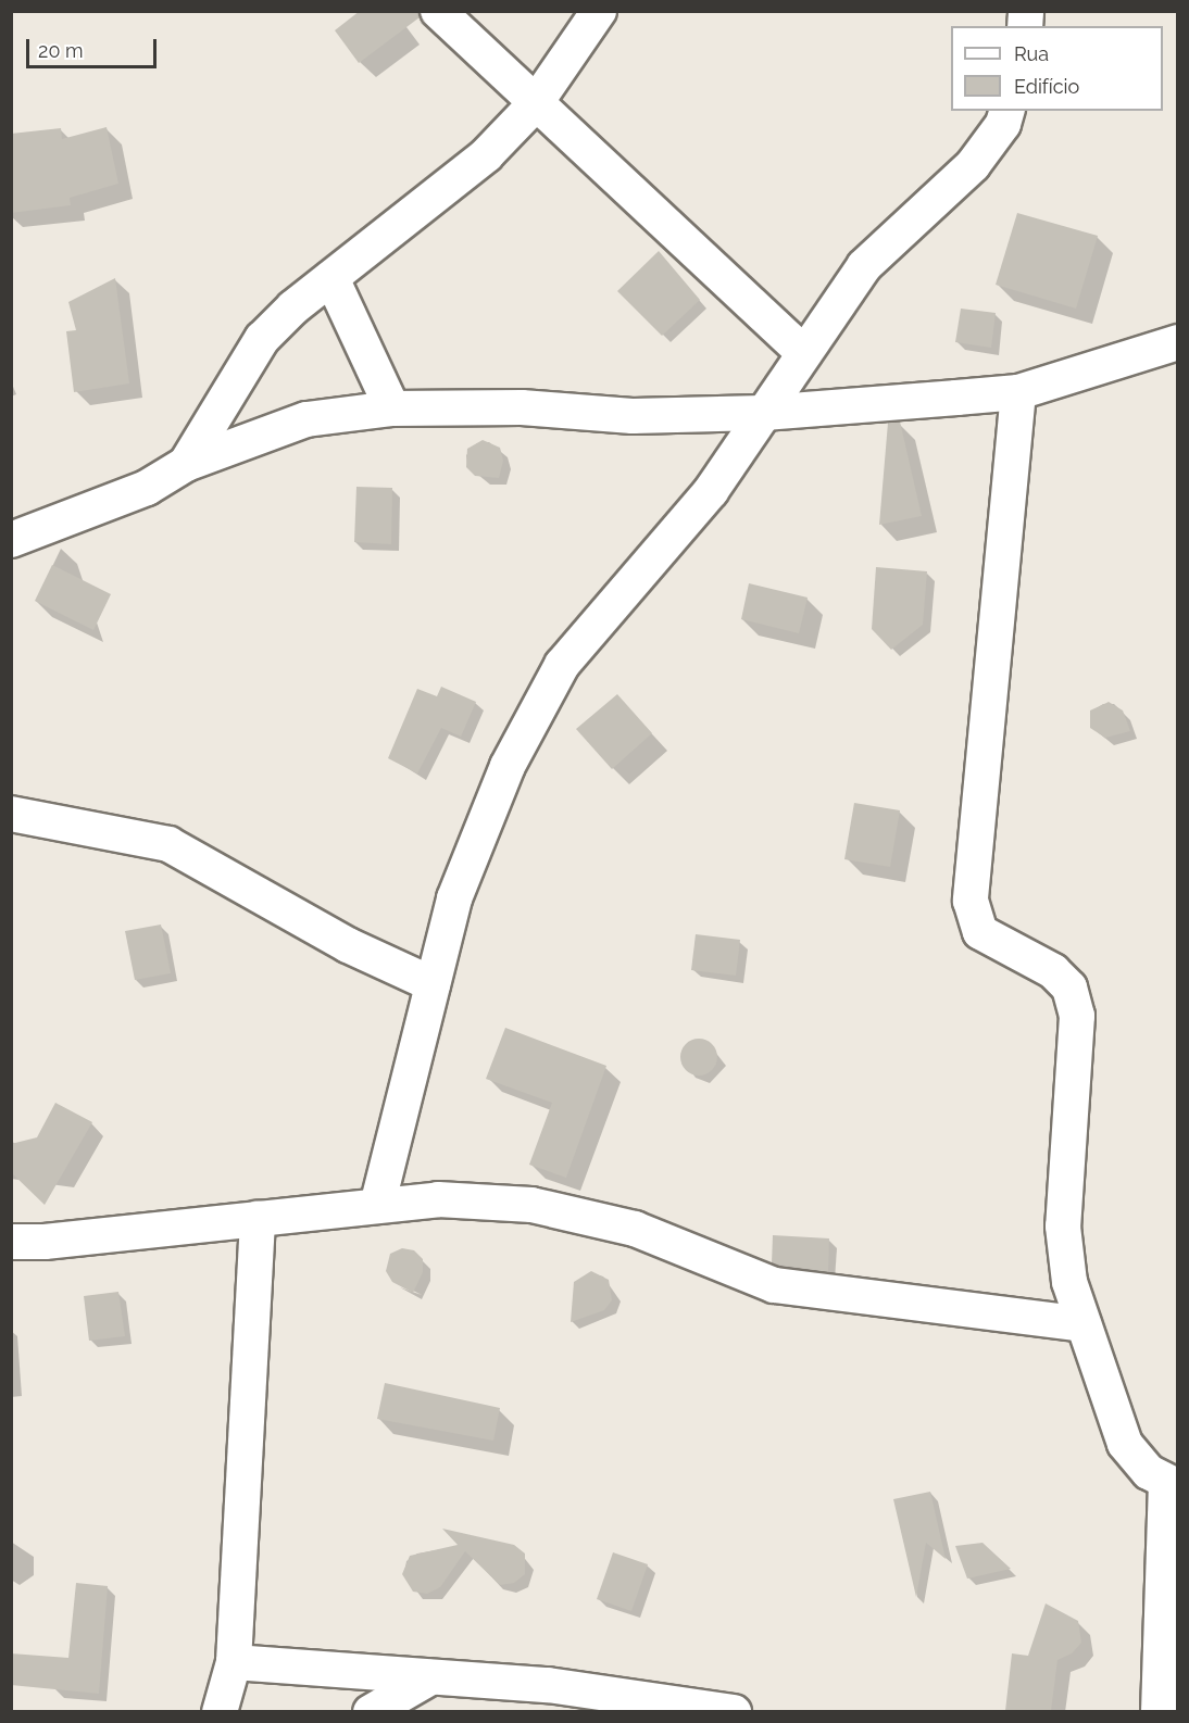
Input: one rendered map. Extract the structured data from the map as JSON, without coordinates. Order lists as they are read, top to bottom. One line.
{"legend":["Rua","Edifício"],"scale_bar":"20 m"}
